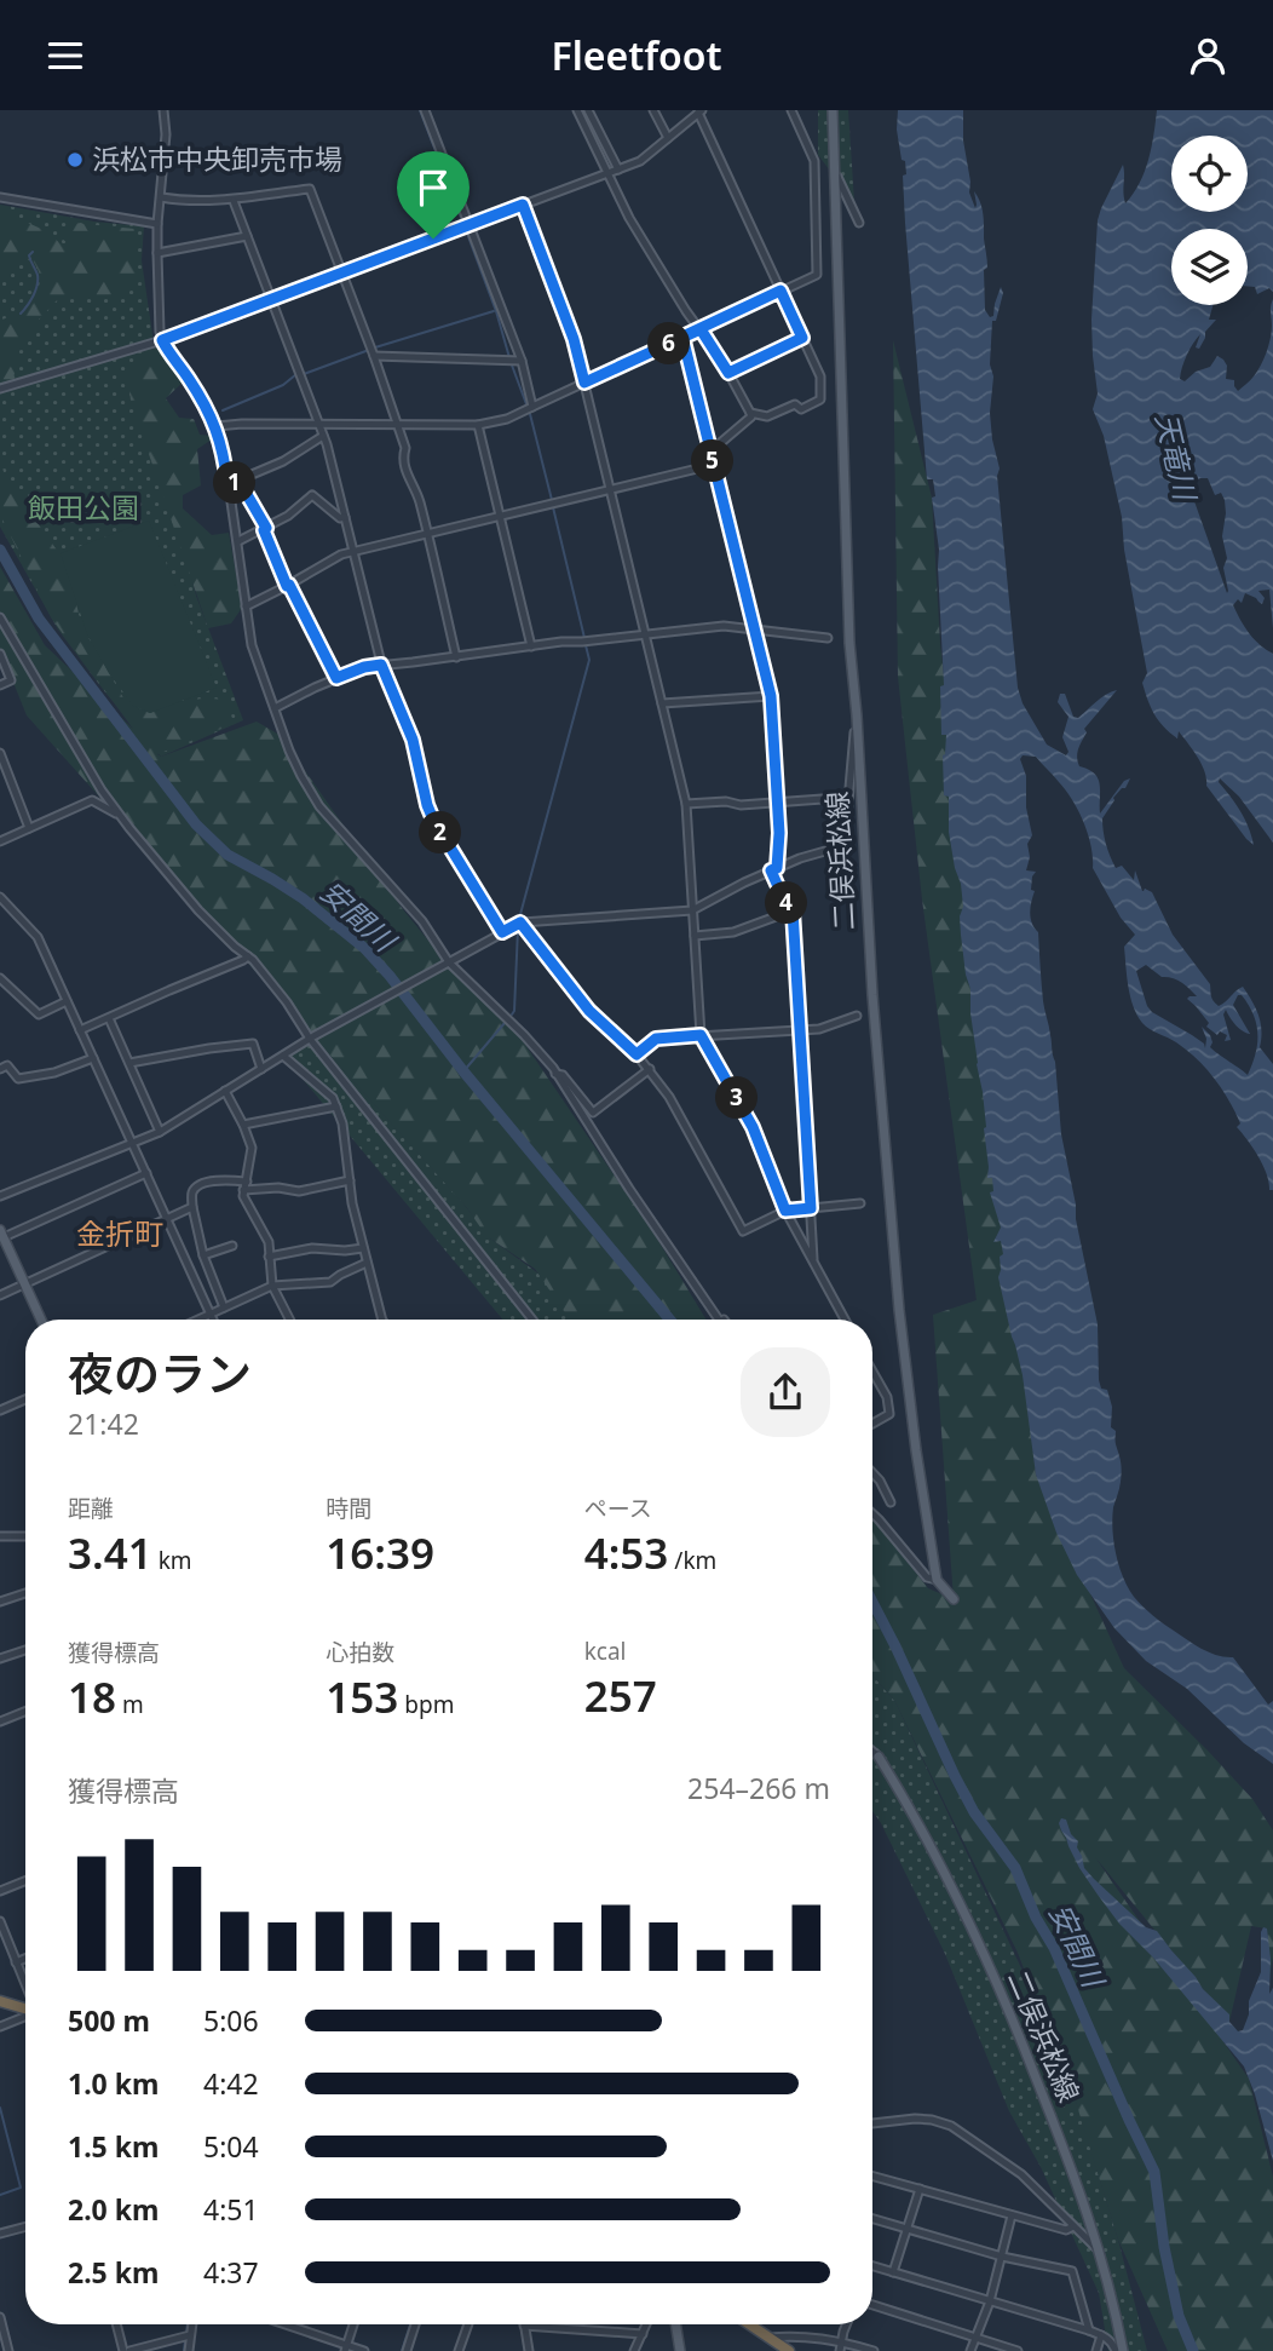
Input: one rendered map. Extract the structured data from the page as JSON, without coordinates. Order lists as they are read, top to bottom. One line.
{"streets":{"main road":["二俣浜松線"]},"districts":["金折町"],"water":["天竜川","安間川"],"parks":["飯田公園"],"places":["浜松市中央卸売市場"],"page":{"header":"Fleetfoot","pins":["6","5","1","2","4","3"],"heading":["夜のラン","21:42"],"stats":[["距離","3.41 km"],["時間","16:39"],["ペース","4:53 /km"],["獲得標高","18 m"],["心拍数","153 bpm"],["kcal","257"]],"chart":["獲得標高","254–266 m"],"list":[{"name":"500 m","note":"5:06"},{"name":"1.0 km","note":"4:42"},{"name":"1.5 km","note":"5:04"},{"name":"2.0 km","note":"4:51"},{"name":"2.5 km","note":"4:37"}]}}
